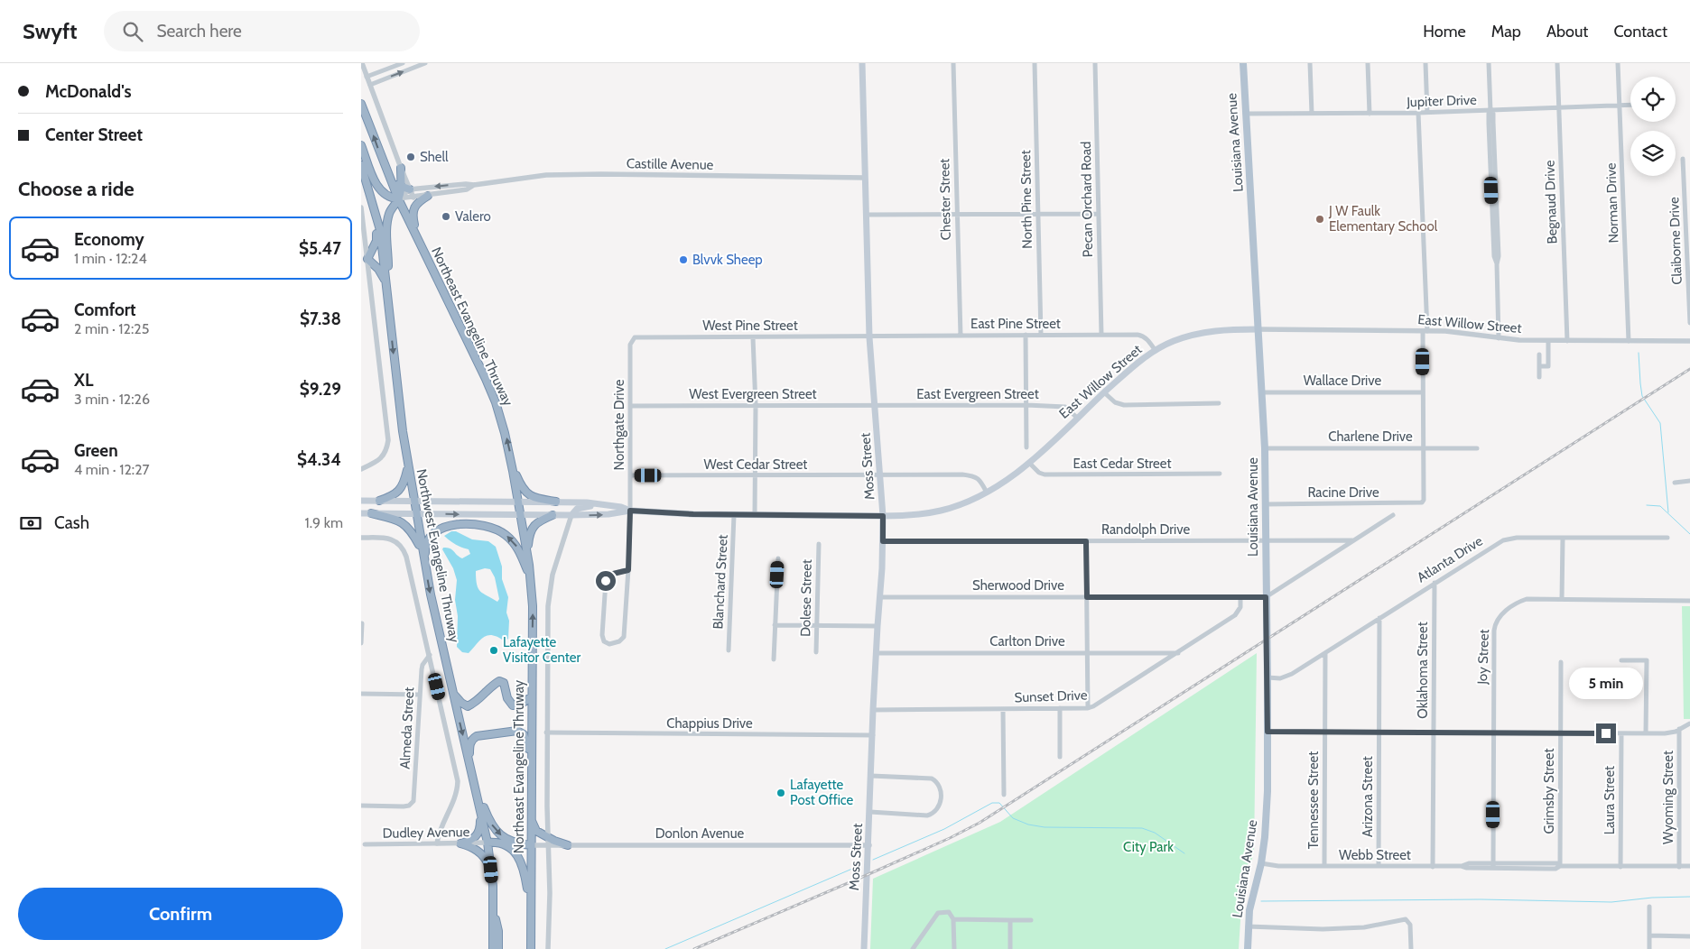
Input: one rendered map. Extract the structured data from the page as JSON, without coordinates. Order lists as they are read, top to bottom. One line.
{"streets":{"highway":["Northeast Evangeline Thruway","Northwest Evangeline Thruway"],"main road":["Louisiana Avenue","East Willow Street","Moss Street"],"street":["Jupiter Drive","Castille Avenue","Chester Street","North Pine Street","Pecan Orchard Road","Begnaud Drive","Norman Drive","Claiborne Drive","East Pine Street","West Pine Street","Wallace Drive","West Evergreen Street","East Evergreen Street","Northgate Drive","Charlene Drive","East Cedar Street","West Cedar Street","Racine Drive","Randolph Drive","Atlanta Drive","Blanchard Street","Sherwood Drive","Dolese Street","Carlton Drive","Joy Street","Oklahoma Street","Sunset Drive","Chappius Drive","Almeda Street","Grimsby Street","Arizona Street","Wyoming Street","Tennessee Street","Laura Street","Dudley Avenue","Donlon Avenue","Webb Street"]},"crossings":[["Jupiter Drive","Louisiana Avenue"],["Jupiter Drive","Begnaud Drive"],["Jupiter Drive","Norman Drive"],["Louisiana Avenue","East Willow Street"],["Louisiana Avenue","Wallace Drive"],["Louisiana Avenue","Charlene Drive"],["Louisiana Avenue","Racine Drive"],["Louisiana Avenue","Randolph Drive"],["Louisiana Avenue","Atlanta Drive"],["Louisiana Avenue","Sherwood Drive"],["Louisiana Avenue","Webb Street"],["Castille Avenue","Northeast Evangeline Thruway"],["Castille Avenue","Moss Street"],["Chester Street","East Pine Street"],["North Pine Street","East Pine Street"],["Pecan Orchard Road","East Pine Street"],["Begnaud Drive","East Willow Street"],["Norman Drive","East Willow Street"],["East Pine Street","East Willow Street"],["East Pine Street","West Pine Street"],["East Pine Street","Moss Street"],["East Willow Street","Northeast Evangeline Thruway"],["East Willow Street","East Evergreen Street"],["East Willow Street","Northgate Drive"],["East Willow Street","East Cedar Street"],["East Willow Street","Moss Street"],["East Willow Street","Northwest Evangeline Thruway"],["East Willow Street","Blanchard Street"],["West Pine Street","Northgate Drive"],["West Pine Street","Moss Street"],["Northeast Evangeline Thruway","Chappius Drive"],["West Evergreen Street","East Evergreen Street"],["West Evergreen Street","Northgate Drive"],["West Evergreen Street","Moss Street"],["East Evergreen Street","Moss Street"],["Northgate Drive","West Cedar Street"],["Charlene Drive","Racine Drive"],["West Cedar Street","Moss Street"],["Moss Street","Randolph Drive"],["Moss Street","Sherwood Drive"],["Moss Street","Carlton Drive"],["Moss Street","Sunset Drive"],["Moss Street","Chappius Drive"],["Moss Street","Donlon Avenue"],["Northwest Evangeline Thruway","Almeda Street"],["Northwest Evangeline Thruway","Dudley Avenue"],["Atlanta Drive","Oklahoma Street"],["Atlanta Drive","Arizona Street"],["Atlanta Drive","Tennessee Street"],["Sherwood Drive","Sunset Drive"],["Carlton Drive","Sunset Drive"],["Joy Street","Webb Street"],["Oklahoma Street","Webb Street"],["Grimsby Street","Webb Street"],["Arizona Street","Webb Street"],["Wyoming Street","Webb Street"],["Tennessee Street","Webb Street"],["Laura Street","Webb Street"]],"parks":["City Park"],"places":["Shell","Valero","J W Faulk Elementary School","Blvvk Sheep","Lafayette Visitor Center","Lafayette Post Office"],"page":{"header":"Swyft","search":"Search here","nav":["Home","Map","About","Contact"],"banner":["McDonald's","Center Street"],"heading":"Choose a ride","list":[{"name":"Economy","note":"1 min · 12:24","value":"$5.47"},{"name":"Comfort","note":"2 min · 12:25","value":"$7.38"},{"name":"XL","note":"3 min · 12:26","value":"$9.29"},{"name":"Green","note":"4 min · 12:27","value":"$4.34"}],"pay":["Cash","1.9 km"],"bubble":"5 min","buttons":"Confirm"}}
